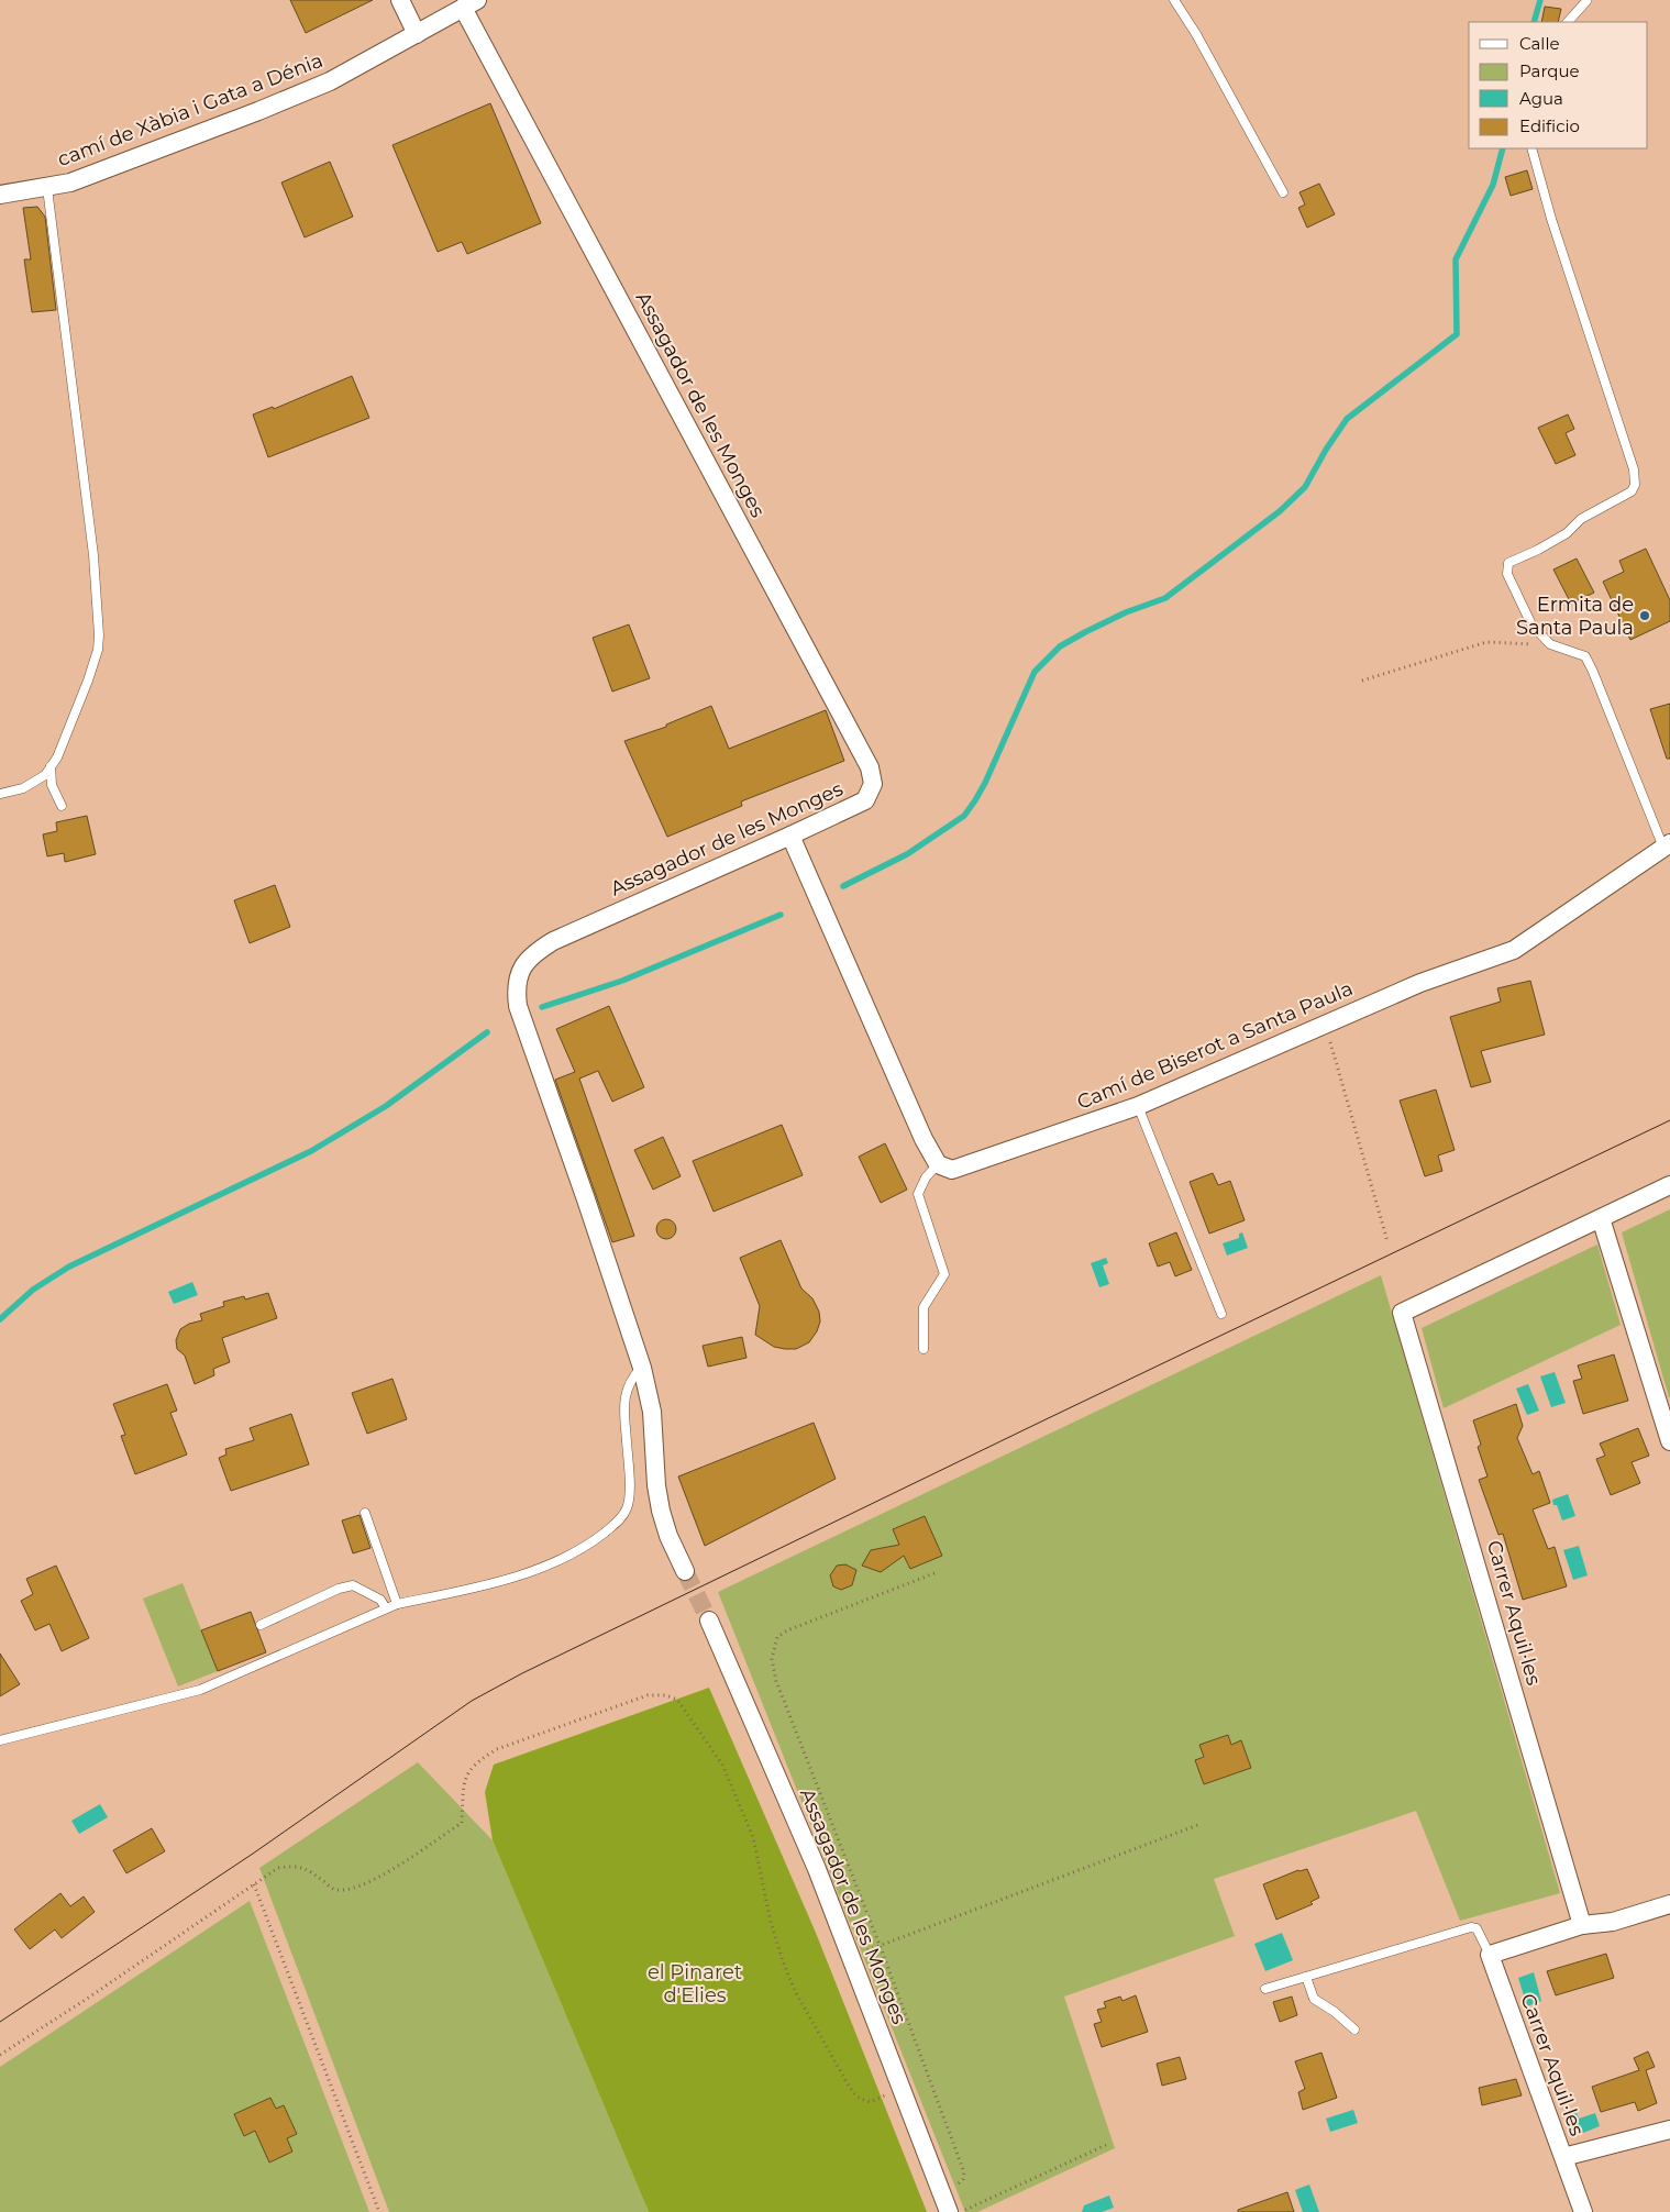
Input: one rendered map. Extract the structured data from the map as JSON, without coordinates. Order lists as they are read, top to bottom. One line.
{"streets":{"street":["camí de Xàbia i Gata a Dénia","Assagador de les Monges","Camí de Biserot a Santa Paula","Carrer Aquil·les"]},"crossings":[["camí de Xàbia i Gata a Dénia","Assagador de les Monges"]],"parks":["el Pinaret d'Elies"],"places":["Ermita de Santa Paula"],"legend":["Calle","Parque","Agua","Edificio"]}
